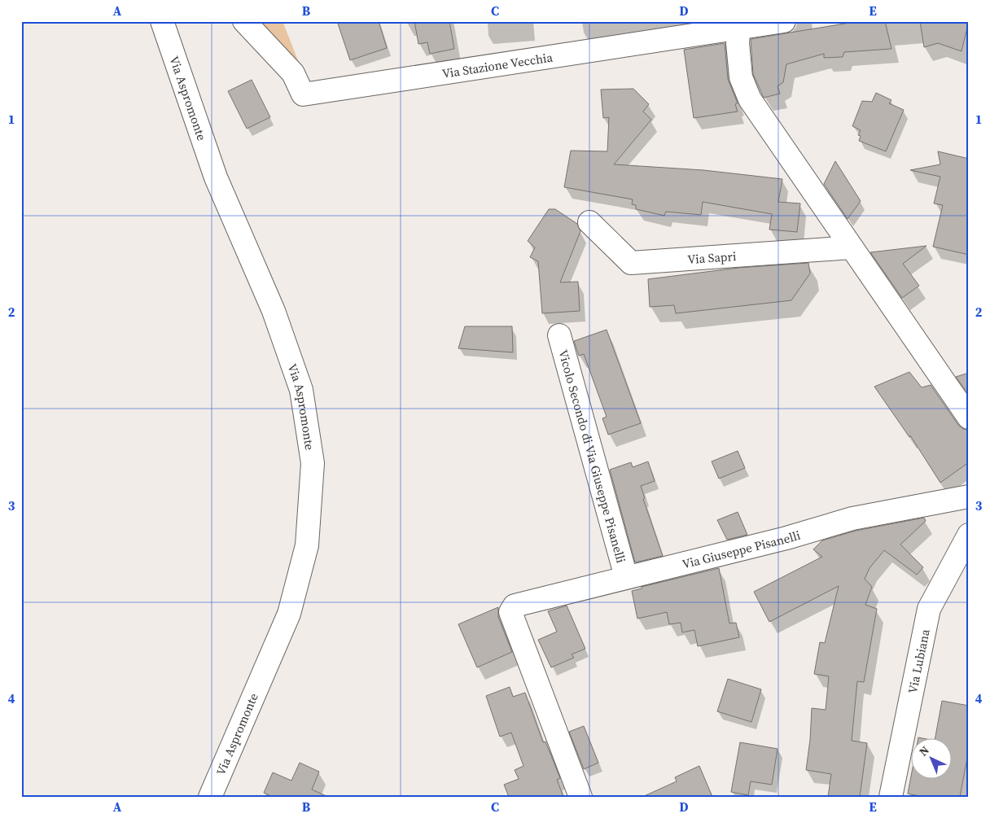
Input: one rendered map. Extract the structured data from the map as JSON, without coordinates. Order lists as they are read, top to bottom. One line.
{"streets":{"street":["Via Stazione Vecchia","Via Aspromonte","Via Sapri","Vicolo Secondo di Via Giuseppe Pisanelli","Via Giuseppe Pisanelli","Via Lubiana"]},"crossings":[["Vicolo Secondo di Via Giuseppe Pisanelli","Via Giuseppe Pisanelli"]],"north":"top left","grid":{"columns":["A","B","C","D","E"],"rows":["1","2","3","4"]}}
